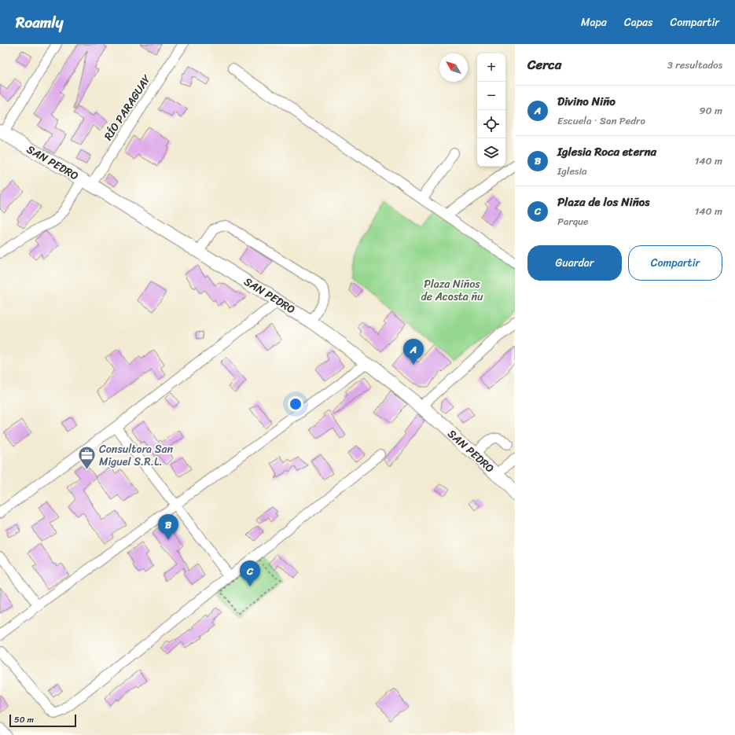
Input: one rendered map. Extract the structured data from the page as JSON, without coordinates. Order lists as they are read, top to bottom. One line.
{"streets":{"main road":["SAN PEDRO"],"street":["RÍO PARAGUAY"]},"crossings":[["RÍO PARAGUAY","SAN PEDRO"]],"parks":["Plaza Niños de Acosta ñu"],"places":{"office":["Consultora San Miguel S.R.L."]},"scale_bar":"50 m","north":"top left","page":{"header":"Roamly","nav":["Mapa","Capas","Compartir"],"heading":["Cerca","3 resultados"],"map_buttons":["+","−"],"list":[{"mark":"A","name":"Divino Niño","note":"Escuela · San Pedro","value":"90 m"},{"mark":"B","name":"Iglesia Roca eterna","note":"Iglesia","value":"140 m"},{"mark":"C","name":"Plaza de los Niños","note":"Parque","value":"140 m"}],"buttons":["Guardar","Compartir"],"pins":["A","B","C"],"scale":"50 m"}}
